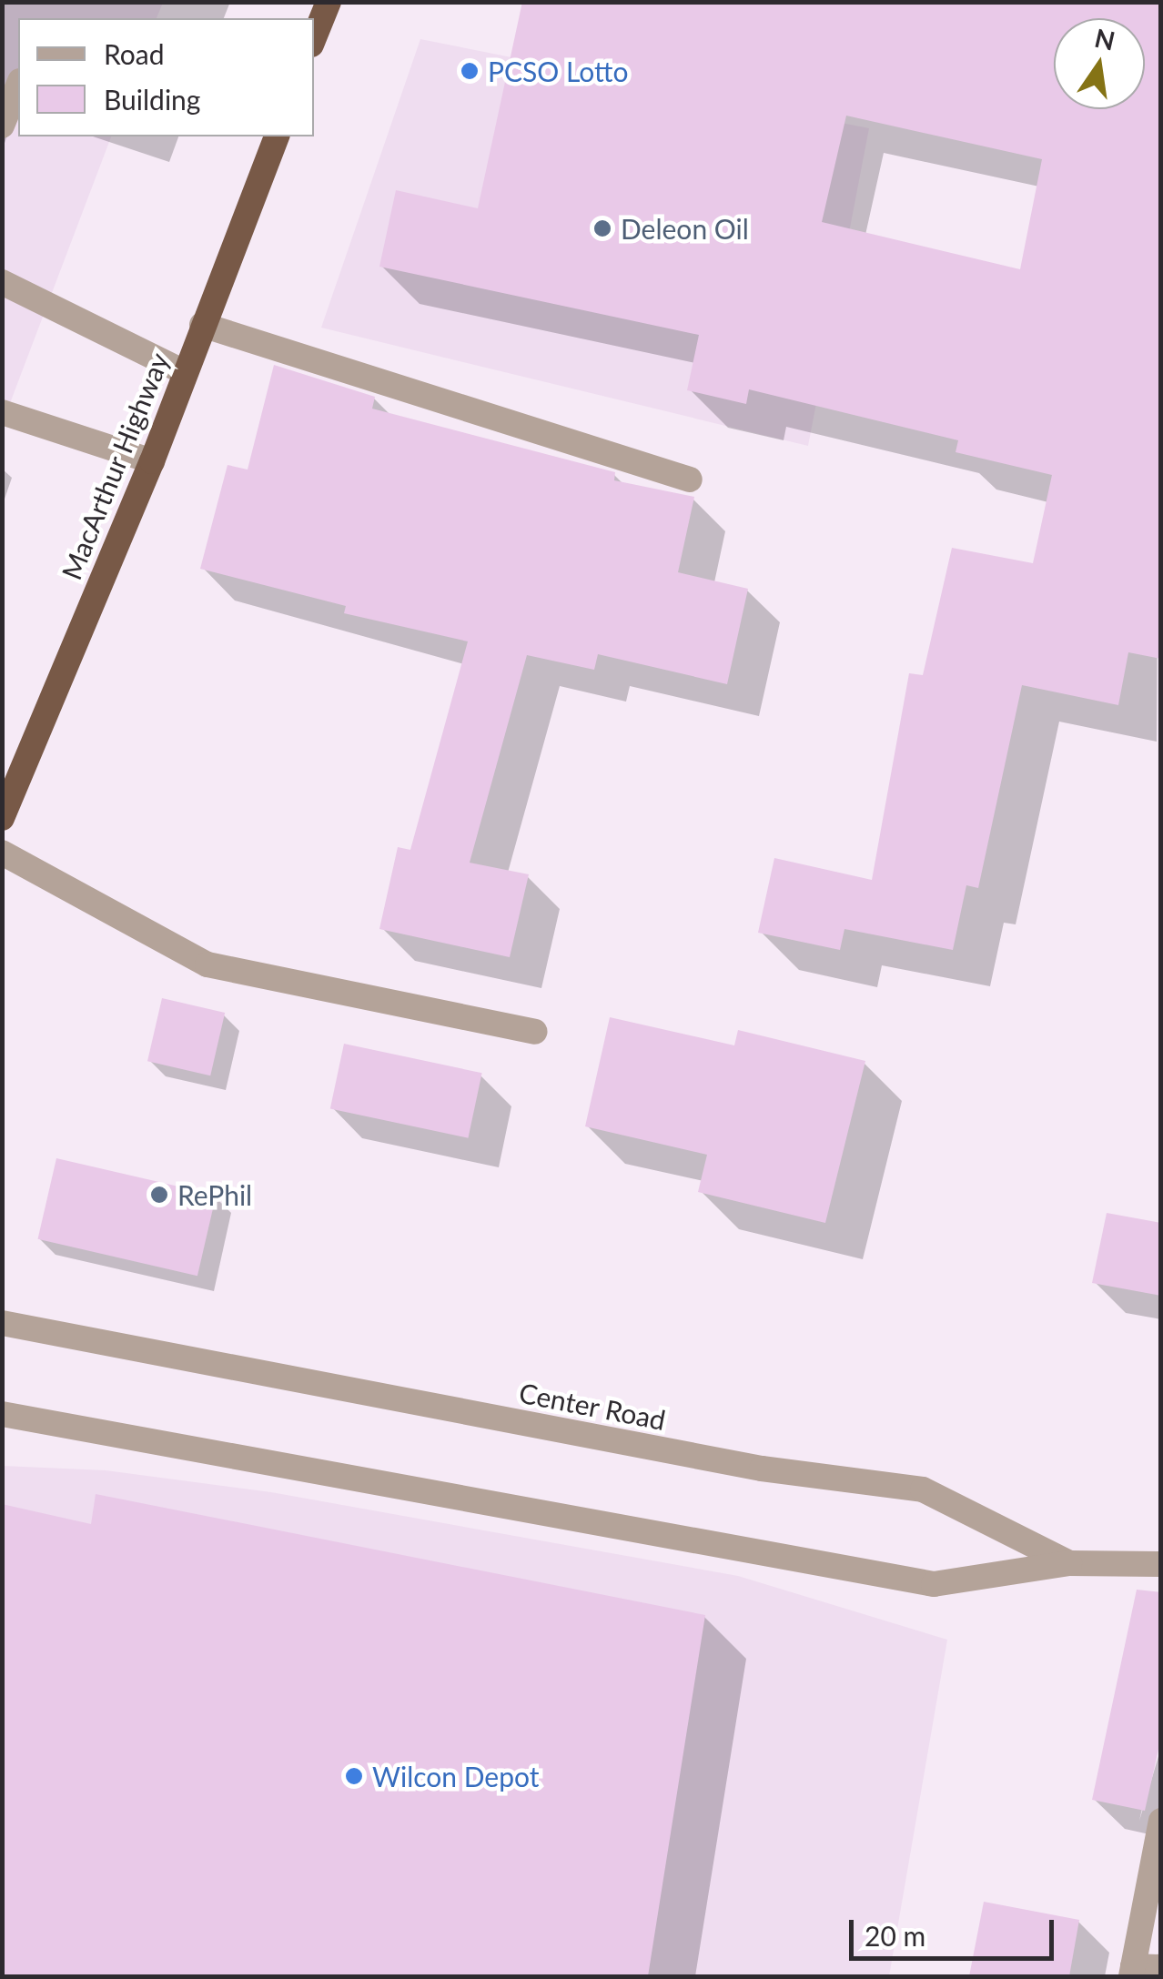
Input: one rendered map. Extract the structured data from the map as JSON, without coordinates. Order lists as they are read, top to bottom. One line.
{"streets":{"highway":["MacArthur Highway"],"street":["Center Road"]},"places":["PCSO Lotto","Deleon Oil","RePhil","Wilcon Depot"],"legend":["Road","Building"],"scale_bar":"20 m","north":"top"}
